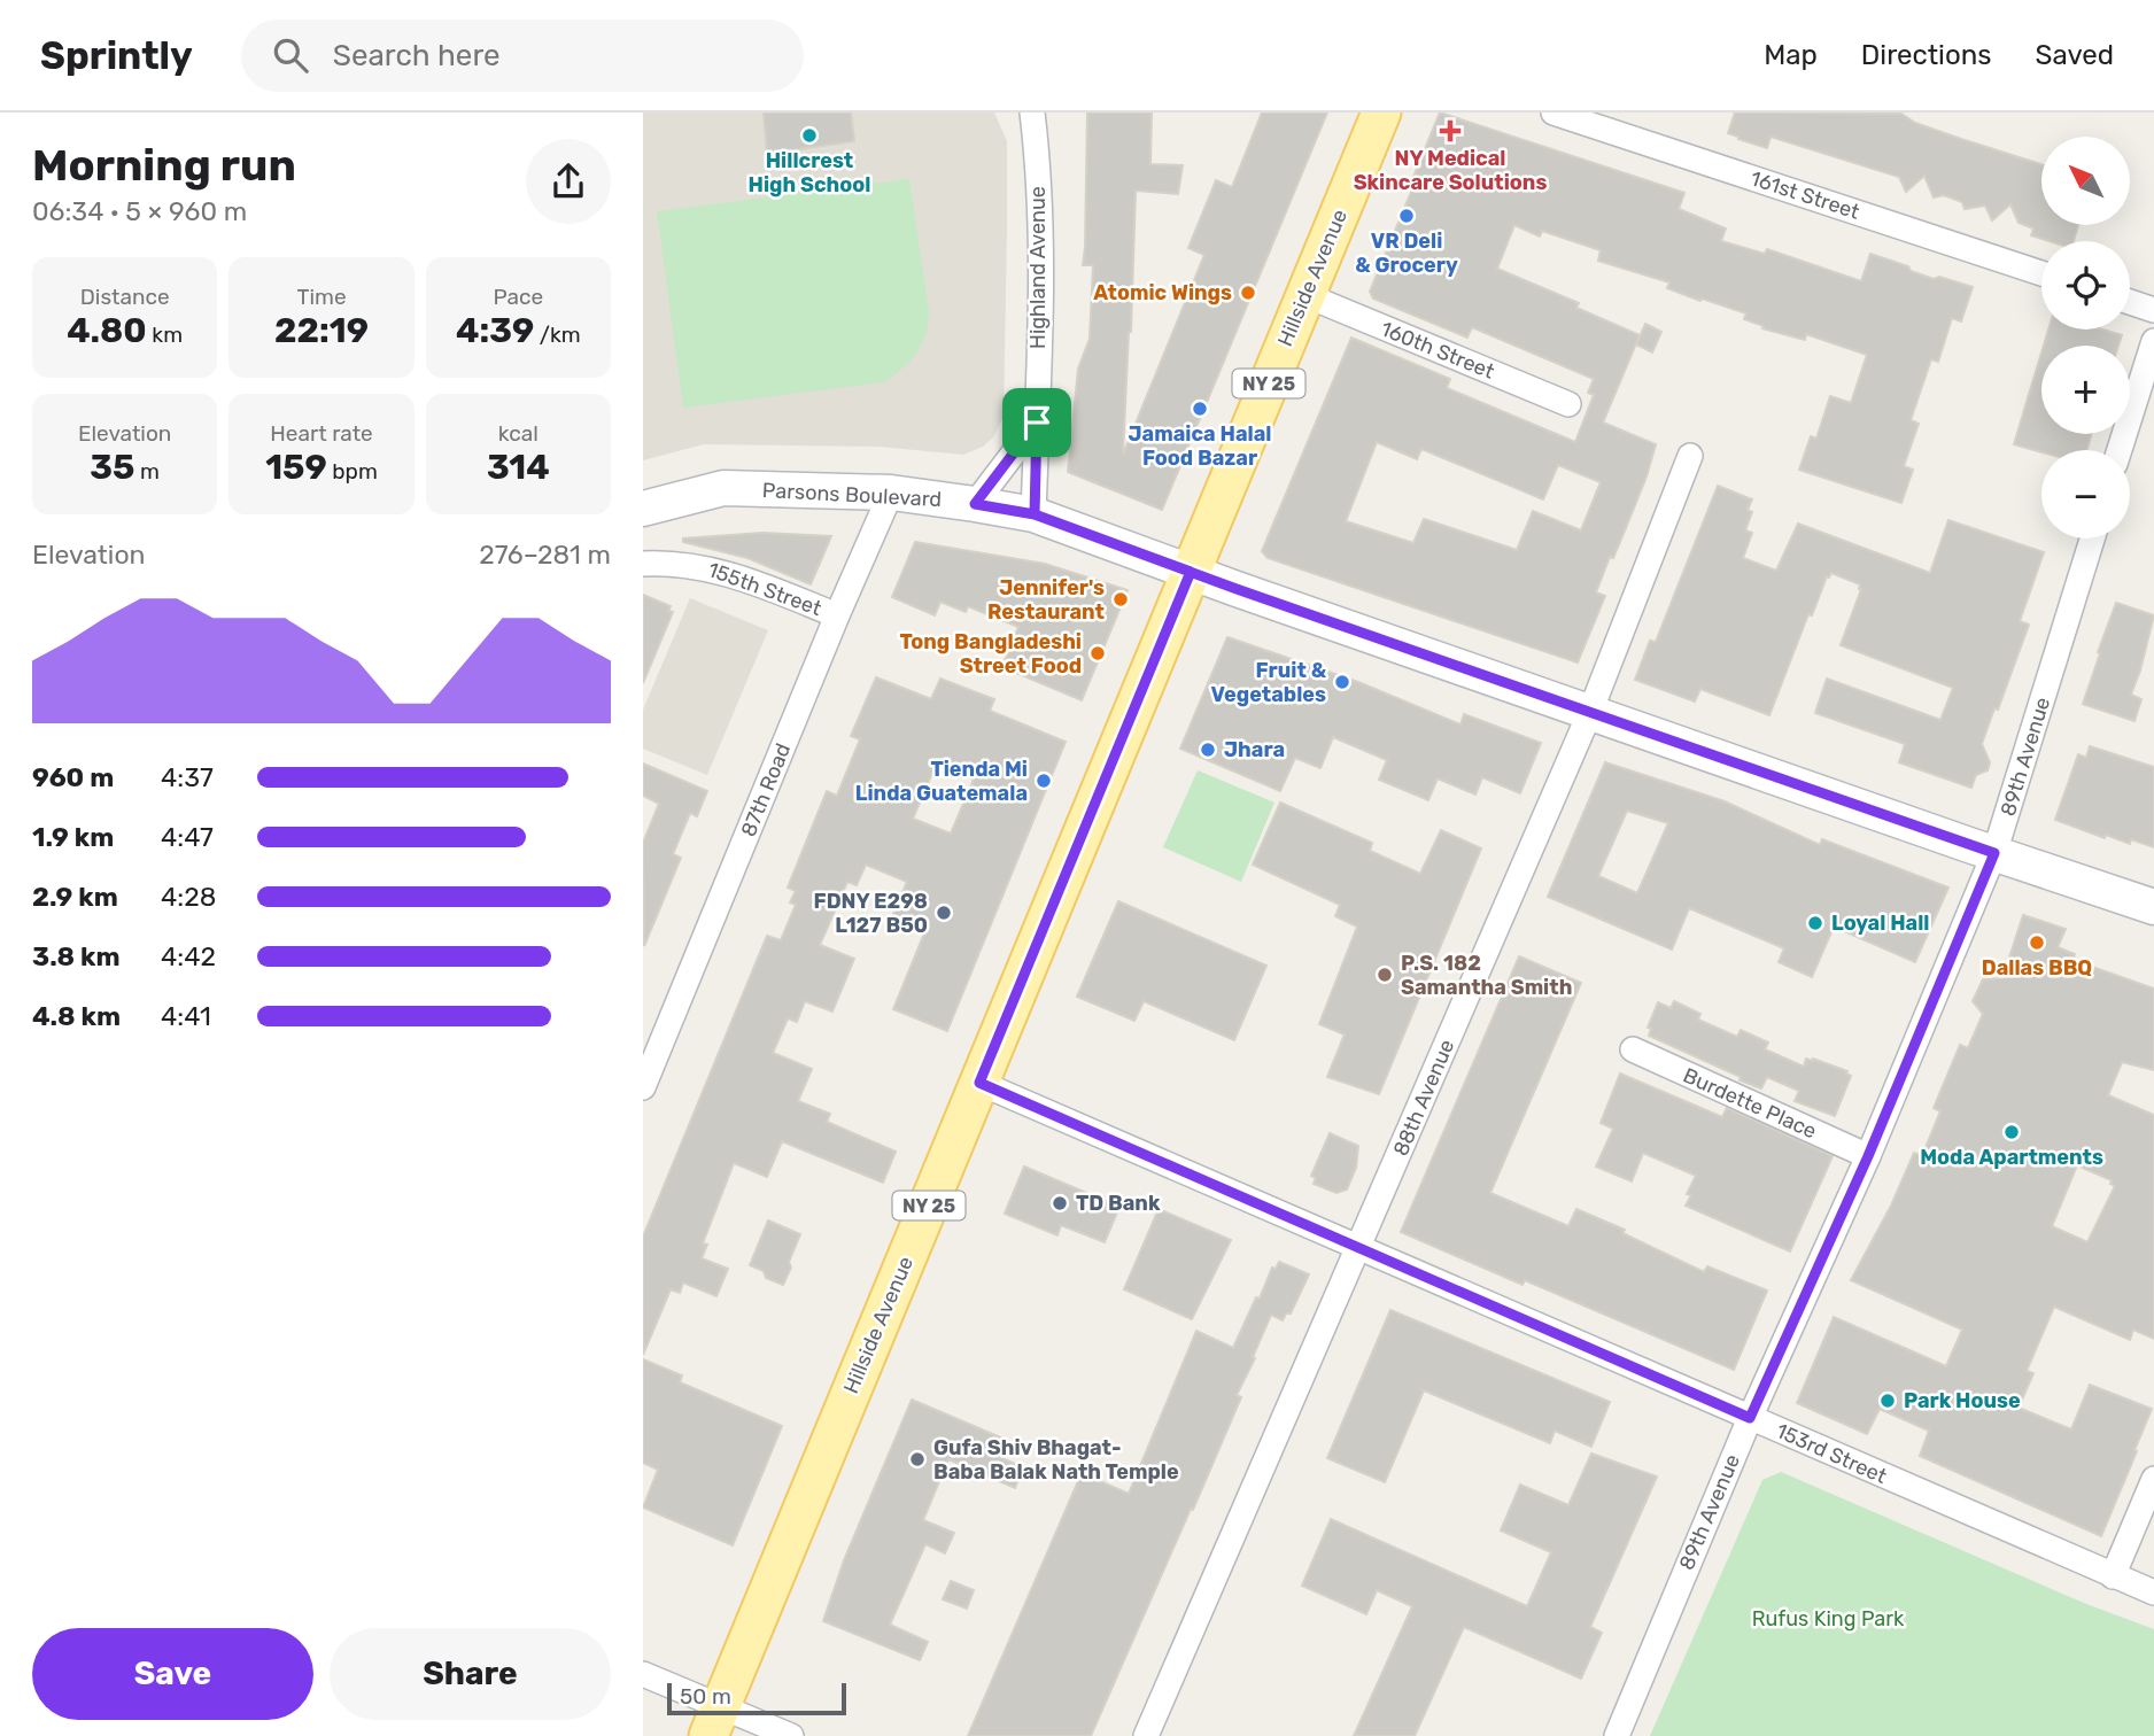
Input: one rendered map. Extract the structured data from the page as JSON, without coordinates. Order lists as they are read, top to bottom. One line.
{"streets":{"main road":["Hillside Avenue","NY 25"],"street":["161st Street","Highland Avenue","160th Street","Parsons Boulevard","155th Street","89th Avenue","87th Road","88th Avenue","Burdette Place","153rd Street"]},"crossings":[["Highland Avenue","Parsons Boulevard"],["Hillside Avenue","160th Street"],["Hillside Avenue","Parsons Boulevard"],["Hillside Avenue","153rd Street"],["Parsons Boulevard","89th Avenue"],["Parsons Boulevard","87th Road"],["Parsons Boulevard","88th Avenue"],["155th Street","87th Road"],["89th Avenue","Burdette Place"],["89th Avenue","153rd Street"],["88th Avenue","153rd Street"]],"parks":["Rufus King Park"],"places":{"health":["NY Medical Skincare Solutions"],"other":["Hillcrest High School","VR Deli & Grocery","Atomic Wings","Jamaica Halal Food Bazar","Jennifer's Restaurant","Tong Bangladeshi Street Food","Fruit & Vegetables","Jhara","Tienda Mi Linda Guatemala","FDNY E298 L127 B50","Loyal Hall","Dallas BBQ","P.S. 182 Samantha Smith","Moda Apartments","TD Bank","Park House","Gufa Shiv Bhagat- Baba Balak Nath Temple"]},"scale_bar":"50 m","north":"top left","page":{"header":"Sprintly","search":"Search here","nav":["Map","Directions","Saved"],"heading":["Morning run","06:34 · 5 × 960 m"],"map_buttons":["+","−"],"stats":[["Distance","4.80 km"],["Time","22:19"],["Pace","4:39 /km"],["Elevation","35 m"],["Heart rate","159 bpm"],["kcal","314"]],"chart":["Elevation","276–281 m"],"list":[{"name":"960 m","note":"4:37"},{"name":"1.9 km","note":"4:47"},{"name":"2.9 km","note":"4:28"},{"name":"3.8 km","note":"4:42"},{"name":"4.8 km","note":"4:41"}],"buttons":["Save","Share"],"scale":"50 m"}}
